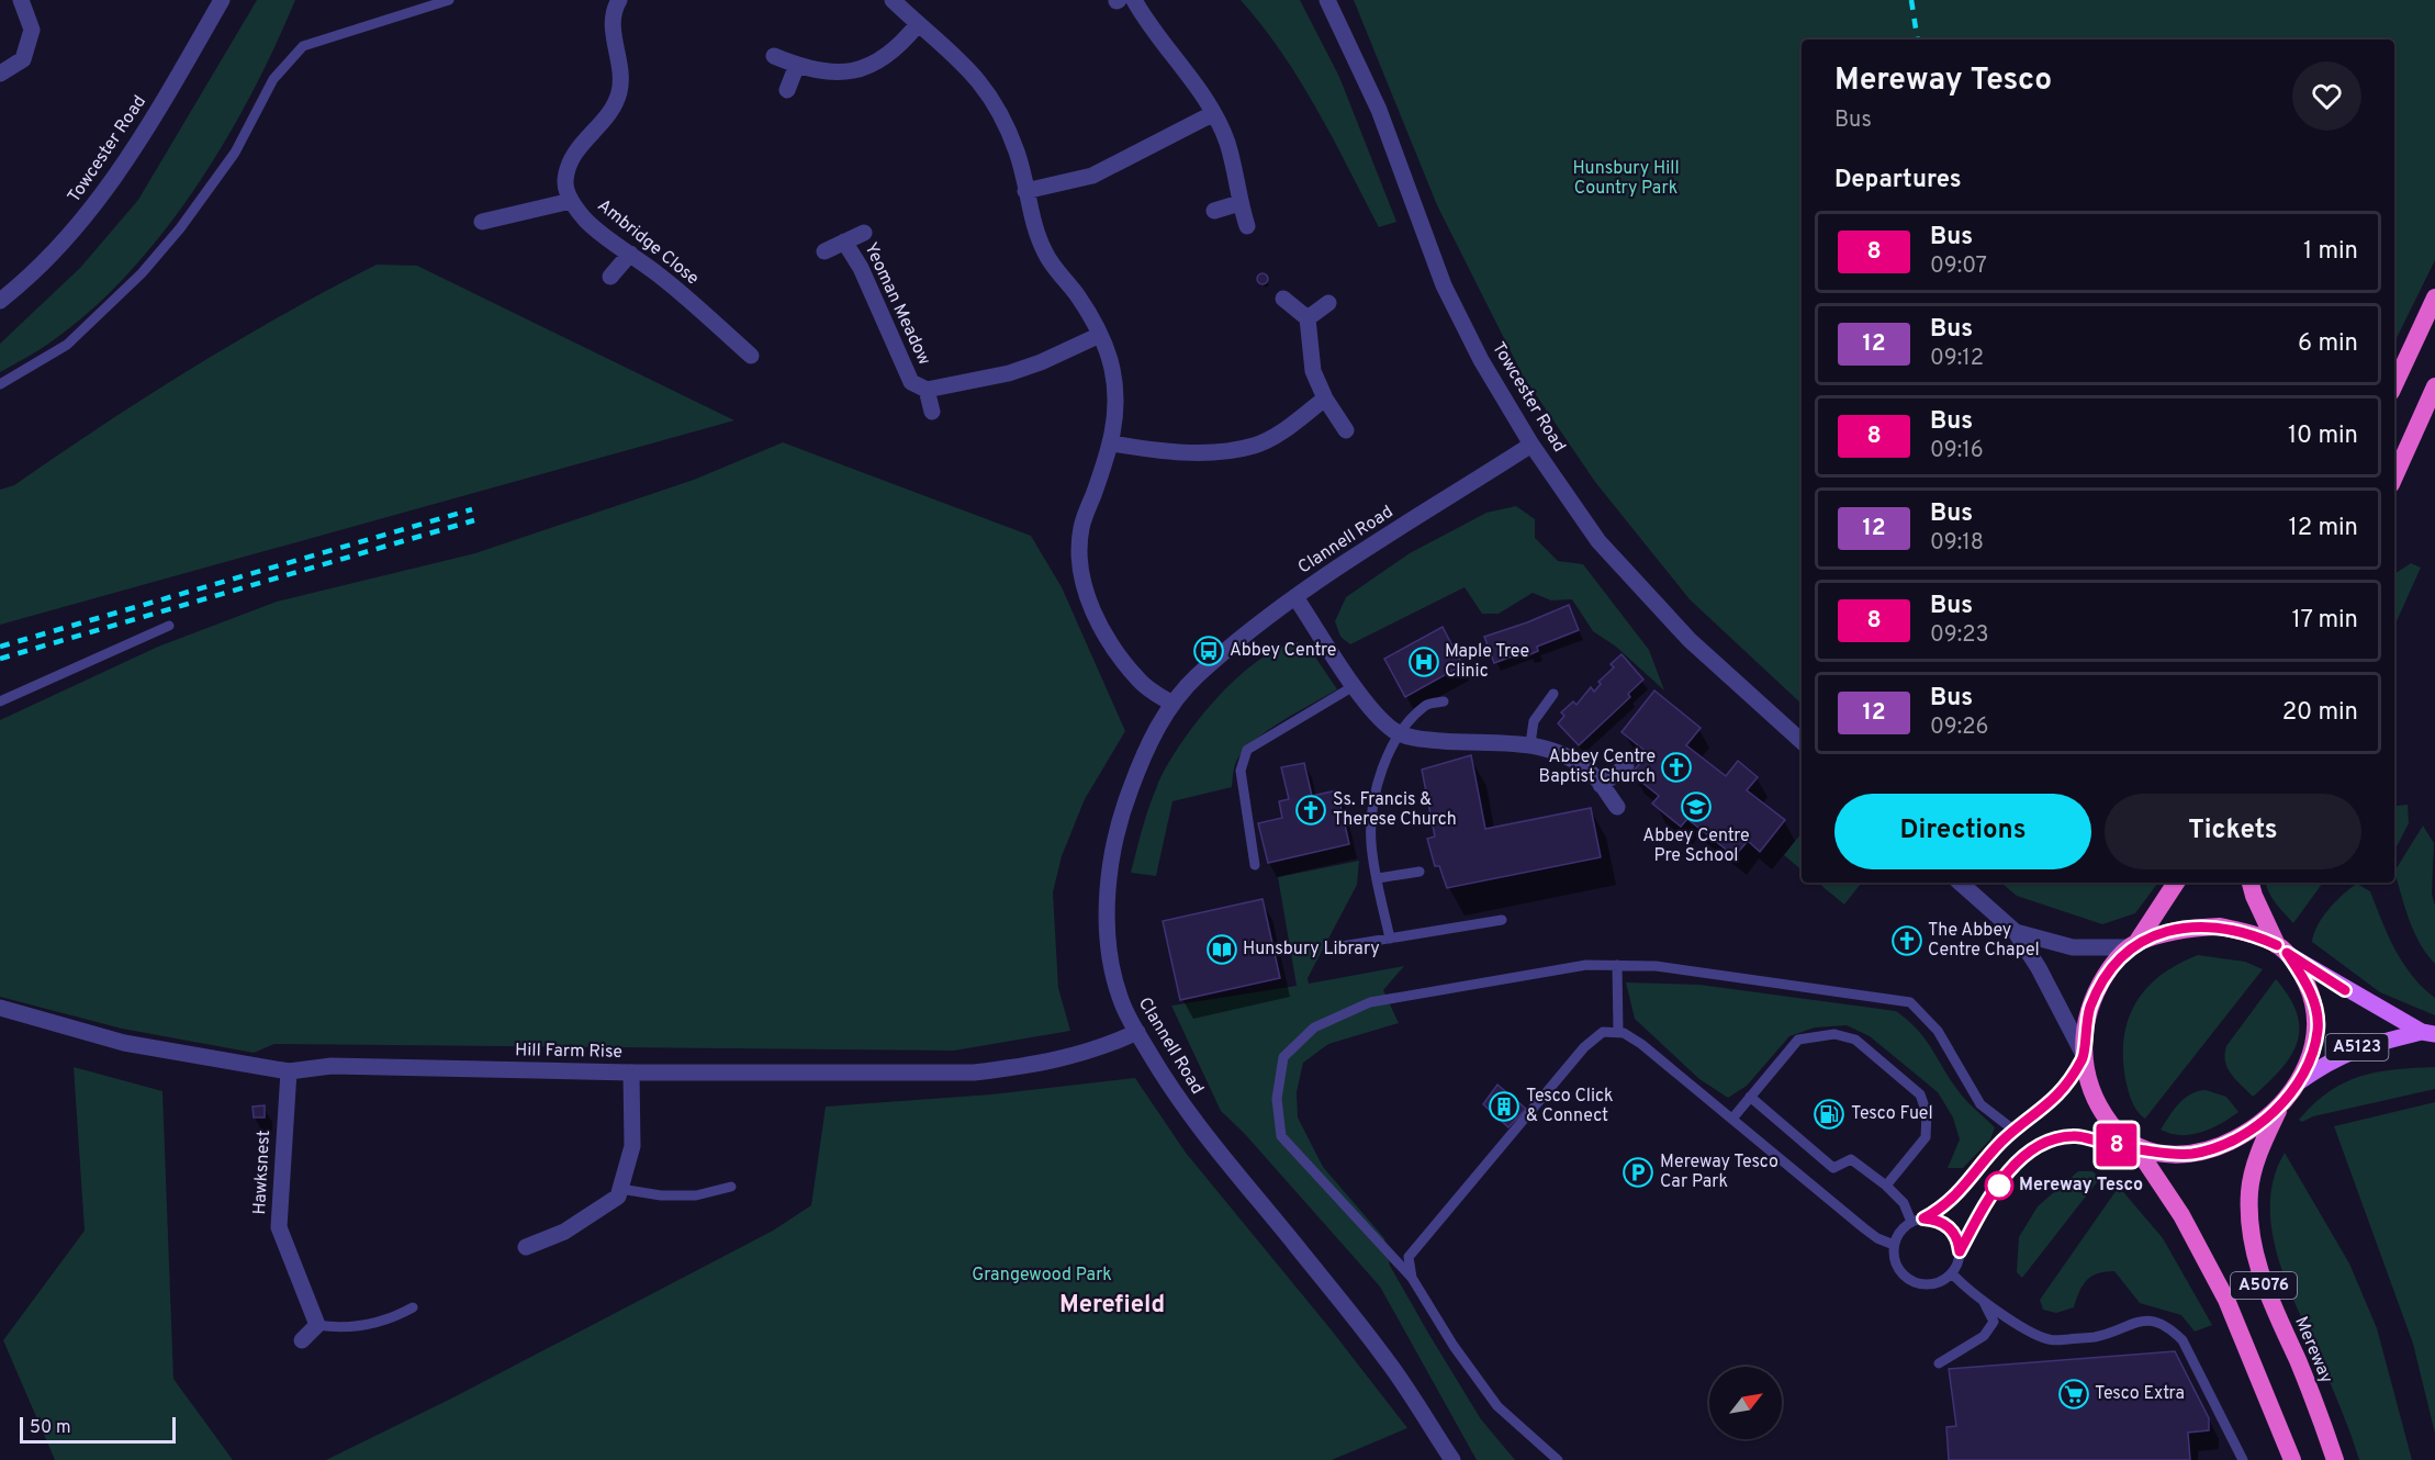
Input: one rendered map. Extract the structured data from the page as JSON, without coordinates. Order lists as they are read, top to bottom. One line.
{"streets":{"highway":["A5076","Mereway"],"main road":["A5123"],"street":["Towcester Road","Ambridge Close","Yeoman Meadow","Clannell Road","Hill Farm Rise","Hawksnest"]},"crossings":[["Towcester Road","Clannell Road"],["Clannell Road","Hill Farm Rise"],["A5123","A5076"],["A5123","Mereway"],["Hill Farm Rise","Hawksnest"],["A5076","Mereway"]],"districts":["Merefield"],"parks":["Hunsbury Hill Country Park","Grangewood Park"],"places":{"bus stop":["Abbey Centre"],"hospital":["Maple Tree Clinic"],"church":["Abbey Centre Baptist Church","Ss. Francis & Therese Church","The Abbey Centre Chapel"],"school or university":["Abbey Centre Pre School"],"library":["Hunsbury Library"],"building":["Tesco Click & Connect"],"fuel station":["Tesco Fuel"],"parking":["Mereway Tesco Car Park"],"other":["Mereway Tesco"],"supermarket":["Tesco Extra"]},"lines":["bus line 8"],"scale_bar":"50 m","north":"top right","page":{"on_map":"8","heading":[["Mereway Tesco","Bus"],"Departures"],"list":[{"mark":"8","name":"Bus","note":"09:07","value":"1 min"},{"mark":"12","name":"Bus","note":"09:12","value":"6 min"},{"mark":"8","name":"Bus","note":"09:16","value":"10 min"},{"mark":"12","name":"Bus","note":"09:18","value":"12 min"},{"mark":"8","name":"Bus","note":"09:23","value":"17 min"},{"mark":"12","name":"Bus","note":"09:26","value":"20 min"}],"buttons":["Directions","Tickets"],"scale":"50 m"}}
